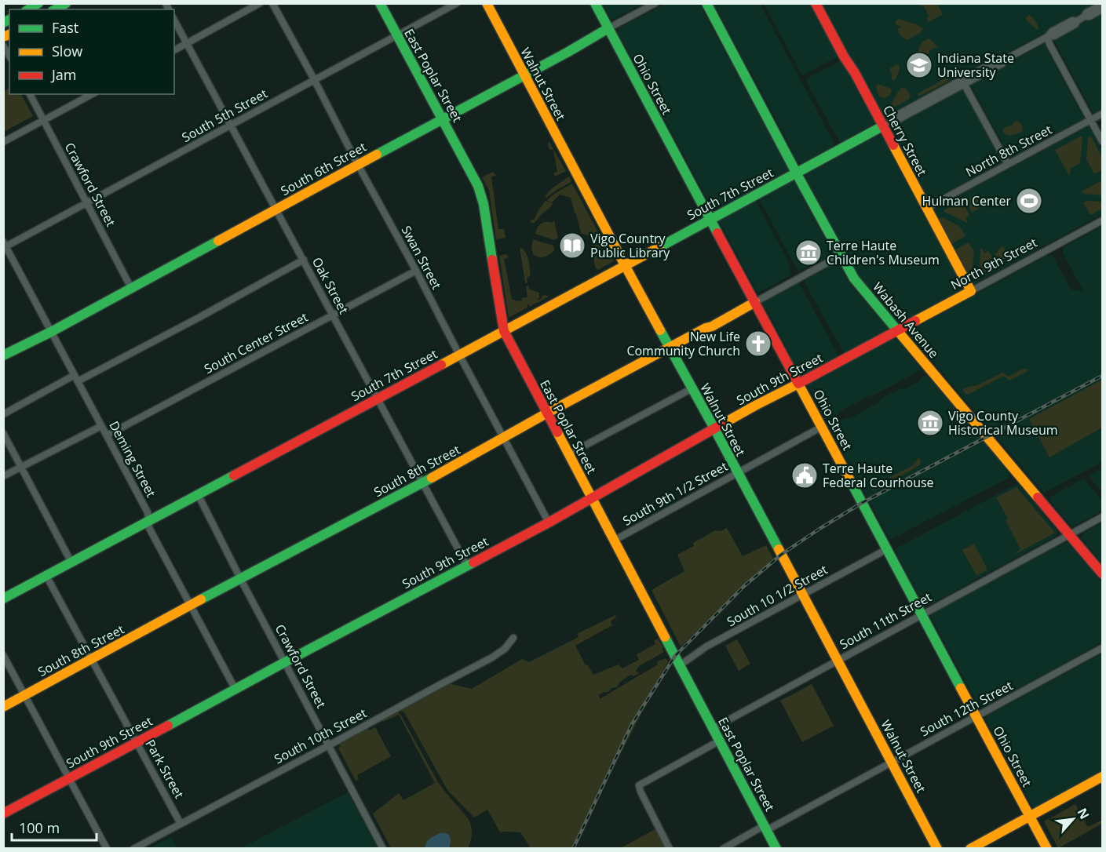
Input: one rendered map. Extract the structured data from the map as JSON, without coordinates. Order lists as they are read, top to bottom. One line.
{"streets":{"main road":["East Poplar Street","Walnut Street","Ohio Street","Cherry Street","South 6th Street","South 7th Street","North 9th Street","Wabash Avenue","South 9th Street","South 8th Street"],"street":["South 5th Street","North 8th Street","Crawford Street","Swan Street","Oak Street","South Center Street","Deming Street","South 9th 1/2 Street","South 10 1/2 Street","South 11th Street","South 12th Street","South 10th Street","Park Street"]},"crossings":[["East Poplar Street","South 5th Street"],["East Poplar Street","South 6th Street"],["East Poplar Street","South 7th Street"],["East Poplar Street","South 9th Street"],["East Poplar Street","South 8th Street"],["East Poplar Street","South 9th 1/2 Street"],["East Poplar Street","South 10 1/2 Street"],["East Poplar Street","South 11th Street"],["East Poplar Street","South 12th Street"],["Walnut Street","South 6th Street"],["Walnut Street","South 7th Street"],["Walnut Street","South 9th Street"],["Walnut Street","South 8th Street"],["Walnut Street","South 9th 1/2 Street"],["Walnut Street","South 10 1/2 Street"],["Walnut Street","South 11th Street"],["Walnut Street","South 12th Street"],["Ohio Street","South 6th Street"],["Ohio Street","South 7th Street"],["Ohio Street","South 9th Street"],["Ohio Street","South 8th Street"],["Ohio Street","South 9th 1/2 Street"],["Ohio Street","South 10 1/2 Street"],["Ohio Street","South 11th Street"],["Ohio Street","South 12th Street"],["South 5th Street","Crawford Street"],["South 5th Street","Swan Street"],["South 5th Street","Oak Street"],["South 5th Street","Deming Street"],["Cherry Street","North 8th Street"],["Cherry Street","South 7th Street"],["Cherry Street","North 9th Street"],["South 6th Street","Crawford Street"],["South 6th Street","Swan Street"],["South 6th Street","Oak Street"],["South 6th Street","Deming Street"],["Crawford Street","South 7th Street"],["Crawford Street","South 9th Street"],["Crawford Street","South 8th Street"],["Crawford Street","South 10th Street"],["South 7th Street","Swan Street"],["South 7th Street","Oak Street"],["South 7th Street","Wabash Avenue"],["South 7th Street","Deming Street"],["South 7th Street","Park Street"],["Swan Street","South Center Street"],["Swan Street","South 9th Street"],["Swan Street","South 8th Street"],["North 9th Street","Wabash Avenue"],["North 9th Street","South 9th Street"],["Oak Street","South Center Street"],["Oak Street","South 9th Street"],["Oak Street","South 8th Street"],["Wabash Avenue","South 9th Street"],["Wabash Avenue","South 8th Street"],["Wabash Avenue","South 11th Street"],["South Center Street","Deming Street"],["South 9th Street","Deming Street"],["South 9th Street","Park Street"],["Deming Street","South 8th Street"],["South 8th Street","Park Street"],["South 10th Street","Park Street"]],"places":{"school or university":["Indiana State University"],"sports":["Hulman Center"],"library":["Vigo Country Public Library"],"museum":["Terre Haute Children's Museum","Vigo County Historical Museum"],"church":["New Life Community Church"],"public building":["Terre Haute Federal Courhouse"]},"legend":["Fast","Slow","Jam"],"scale_bar":"100 m","north":"top right"}
